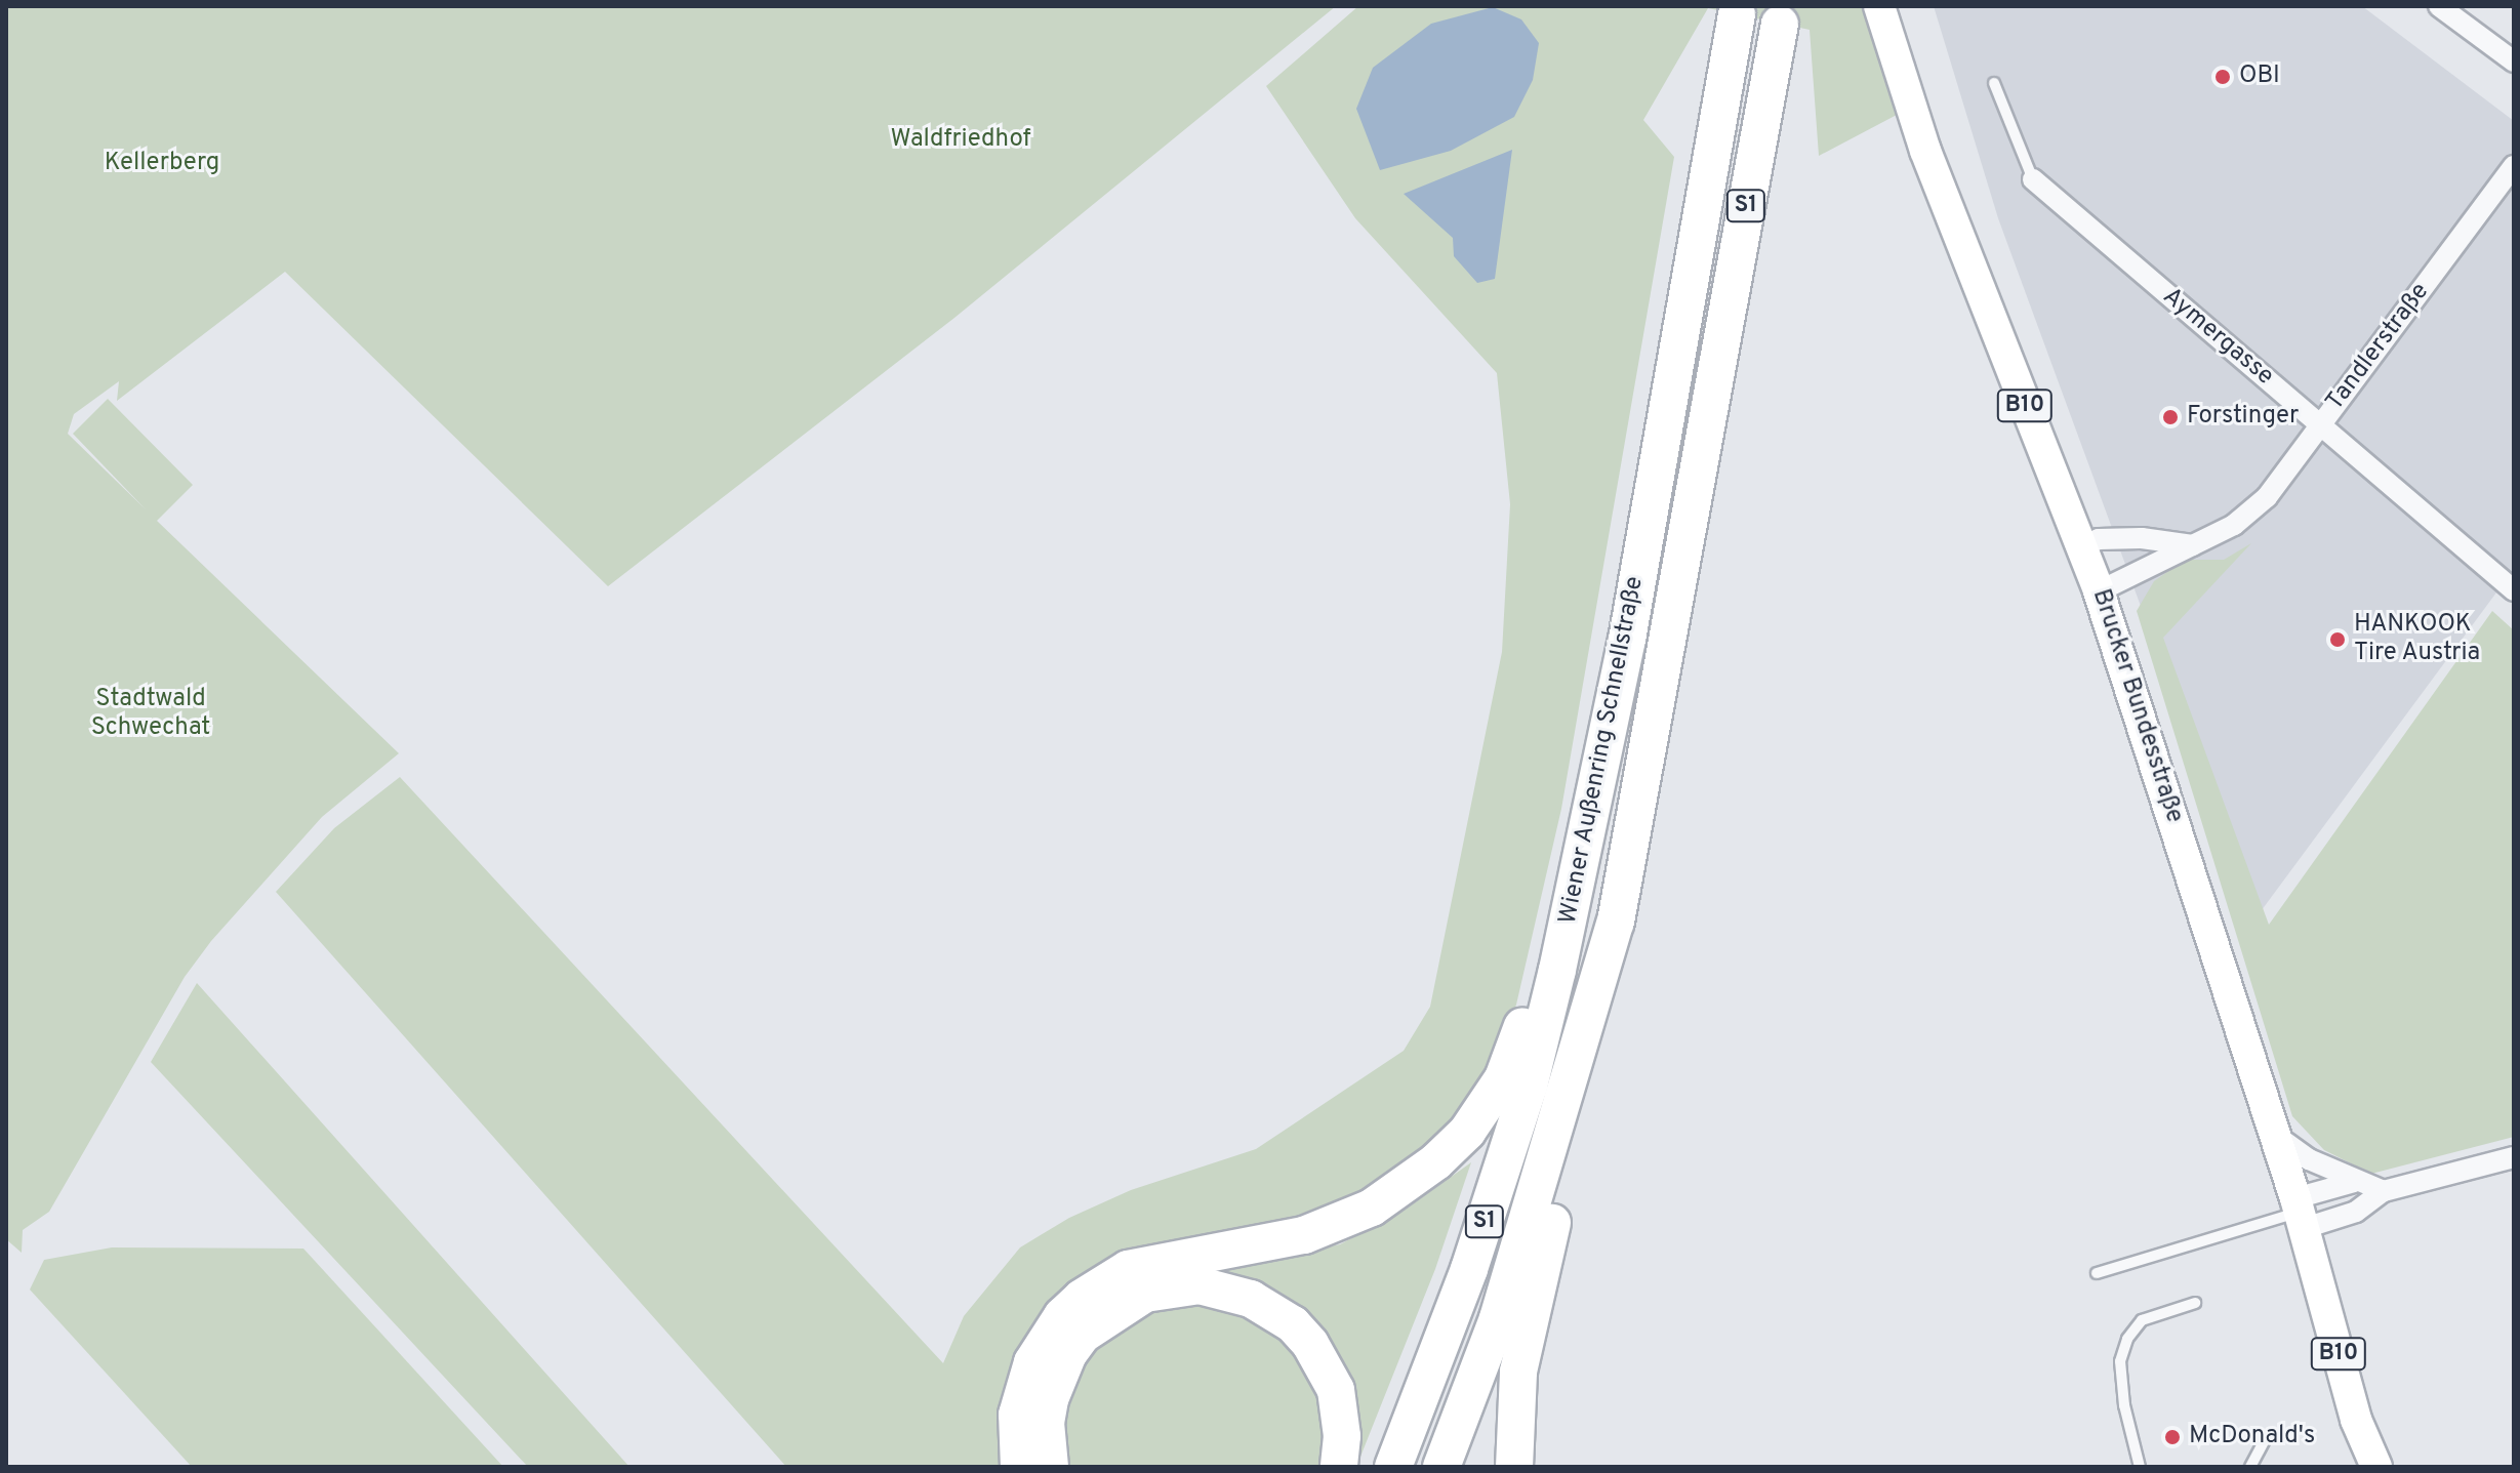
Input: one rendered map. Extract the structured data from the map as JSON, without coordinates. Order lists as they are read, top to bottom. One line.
{"streets":{"highway":["S1","Wiener Außenring Schnellstraße"],"main road":["B10","Brucker Bundesstraße"],"street":["Aymergasse","Tandlerstraße"]},"crossings":[["Aymergasse","Tandlerstraße"],["Tandlerstraße","Brucker Bundesstraße"]],"parks":["Waldfriedhof","Kellerberg","Stadtwald Schwechat"],"places":["OBI","Forstinger","HANKOOK Tire Austria","McDonald's"]}
